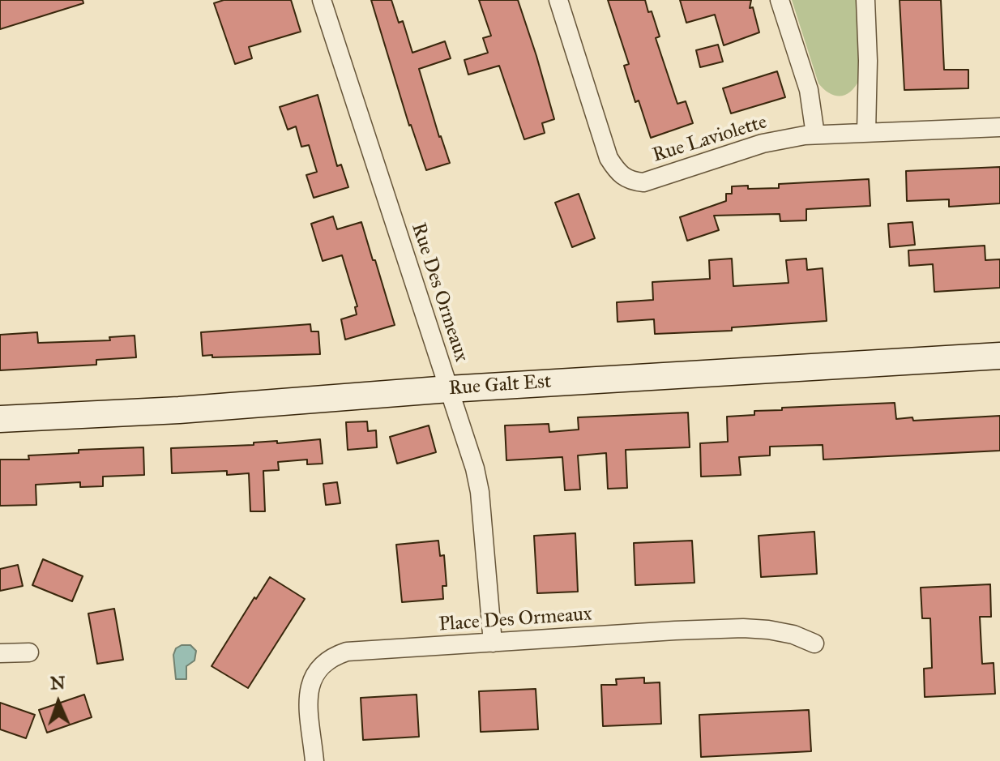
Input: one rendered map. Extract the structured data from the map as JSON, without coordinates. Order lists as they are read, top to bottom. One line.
{"streets":{"main road":["Rue Galt Est"],"street":["Rue Laviolette","Rue Des Ormeaux","Place Des Ormeaux"]},"crossings":[["Rue Des Ormeaux","Rue Galt Est"],["Rue Des Ormeaux","Place Des Ormeaux"]],"north":"top"}
